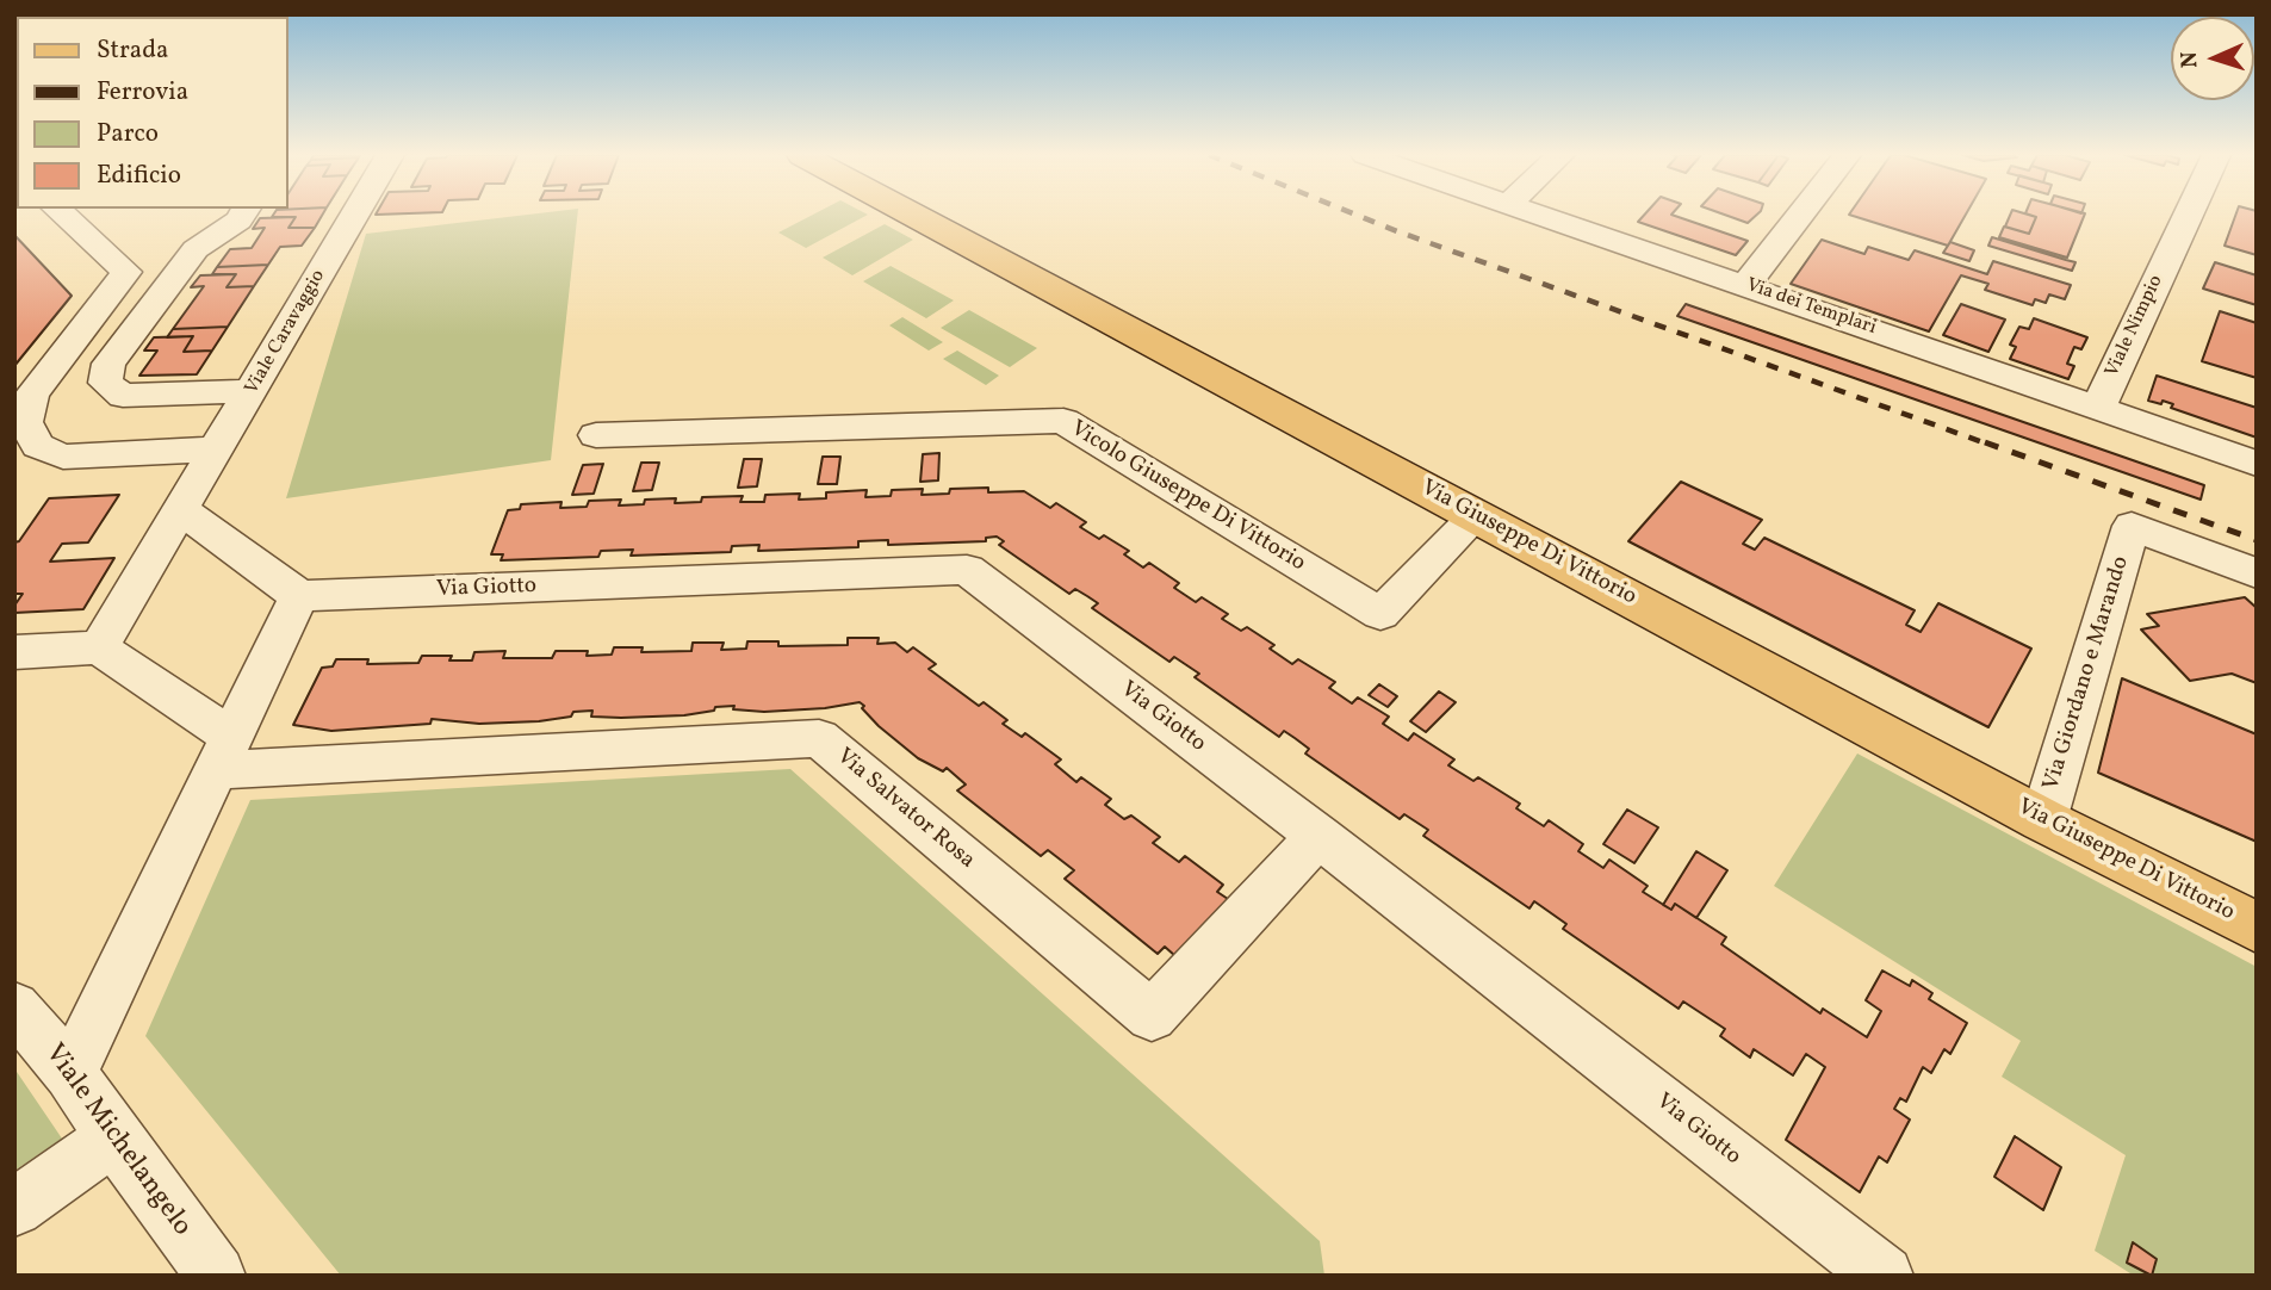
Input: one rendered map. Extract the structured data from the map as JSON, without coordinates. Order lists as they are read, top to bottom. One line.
{"streets":{"main road":["Via Giuseppe Di Vittorio"],"street":["Via dei Templari","Viale Nimpio","Viale Caravaggio","Vicolo Giuseppe Di Vittorio","Via Giotto","Via Giordano e Marando","Via Salvator Rosa","Viale Michelangelo"]},"crossings":[["Via dei Templari","Viale Nimpio"],["Vicolo Giuseppe Di Vittorio","Via Giuseppe Di Vittorio"],["Via Giuseppe Di Vittorio","Via Giordano e Marando"],["Via Giotto","Via Salvator Rosa"]],"legend":["Strada","Ferrovia","Parco","Edificio"],"north":"left"}
